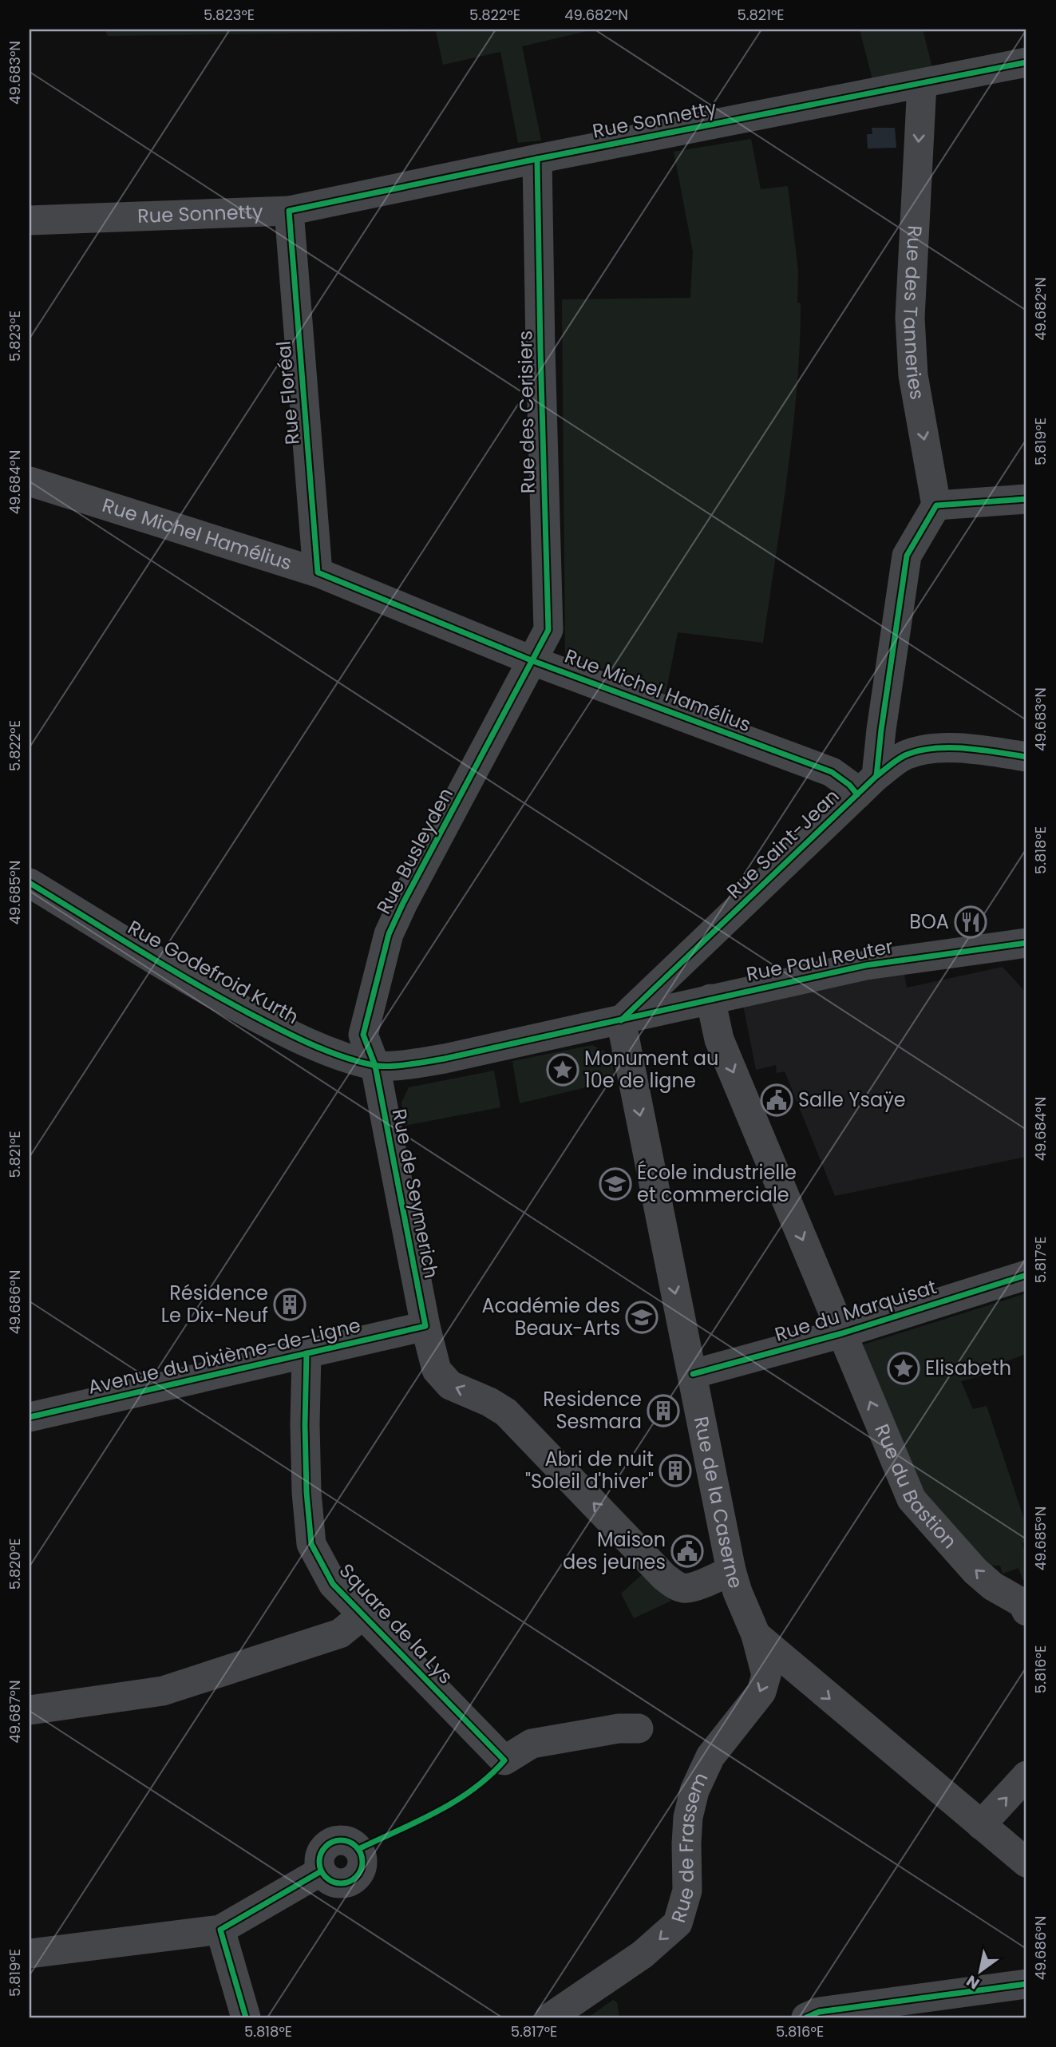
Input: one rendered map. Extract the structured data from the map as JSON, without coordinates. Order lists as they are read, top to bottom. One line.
{"streets":{"street":["Rue Sonnetty","Rue des Tanneries","Rue Floréal","Rue des Cerisiers","Rue Michel Hamélius","Rue Saint-Jean","Rue Busleyden","Rue Paul Reuter","Rue Godefroid Kurth","Rue de Seymerich","Rue du Marquisat","Avenue du Dixième-de-Ligne","Rue du Bastion","Rue de la Caserne","Square de la Lys","Rue de Frassem"]},"crossings":[["Rue Sonnetty","Rue des Tanneries"],["Rue Sonnetty","Rue Floréal"],["Rue Sonnetty","Rue des Cerisiers"],["Rue Floréal","Rue Michel Hamélius"],["Rue des Cerisiers","Rue Michel Hamélius"],["Rue des Cerisiers","Rue Busleyden"],["Rue Michel Hamélius","Rue Saint-Jean"],["Rue Michel Hamélius","Rue Busleyden"],["Rue Saint-Jean","Rue Paul Reuter"],["Rue Saint-Jean","Rue Godefroid Kurth"],["Rue Saint-Jean","Rue de la Caserne"],["Rue Busleyden","Rue Godefroid Kurth"],["Rue Busleyden","Rue de Seymerich"],["Rue Paul Reuter","Rue Godefroid Kurth"],["Rue Paul Reuter","Rue du Bastion"],["Rue Paul Reuter","Rue de la Caserne"],["Rue Godefroid Kurth","Rue de Seymerich"],["Rue Godefroid Kurth","Rue de la Caserne"],["Rue de Seymerich","Avenue du Dixième-de-Ligne"],["Rue de Seymerich","Rue de la Caserne"],["Rue du Marquisat","Rue du Bastion"],["Rue du Marquisat","Rue de la Caserne"],["Avenue du Dixième-de-Ligne","Square de la Lys"],["Rue de la Caserne","Rue de Frassem"]],"one_way":["Rue des Tanneries","Rue de Seymerich","Rue de la Caserne","Rue de Frassem"],"places":{"restaurant":["BOA"],"place":["Monument au 10e de ligne","Elisabeth"],"public building":["Salle Ysaÿe","Maison des jeunes"],"school or university":["École industrielle et commerciale","Académie des Beaux-Arts"],"building":["Résidence Le Dix-Neuf","Residence Sesmara","Abri de nuit \"Soleil d'hiver\""]},"north":"bottom left","coordinates":["5.823°E","5.822°E","49.682°N","5.821°E","49.683°N","5.819°E","49.684°N","5.818°E","49.685°N","5.817°E","49.686°N","5.820°E","5.816°E","49.687°N"]}
